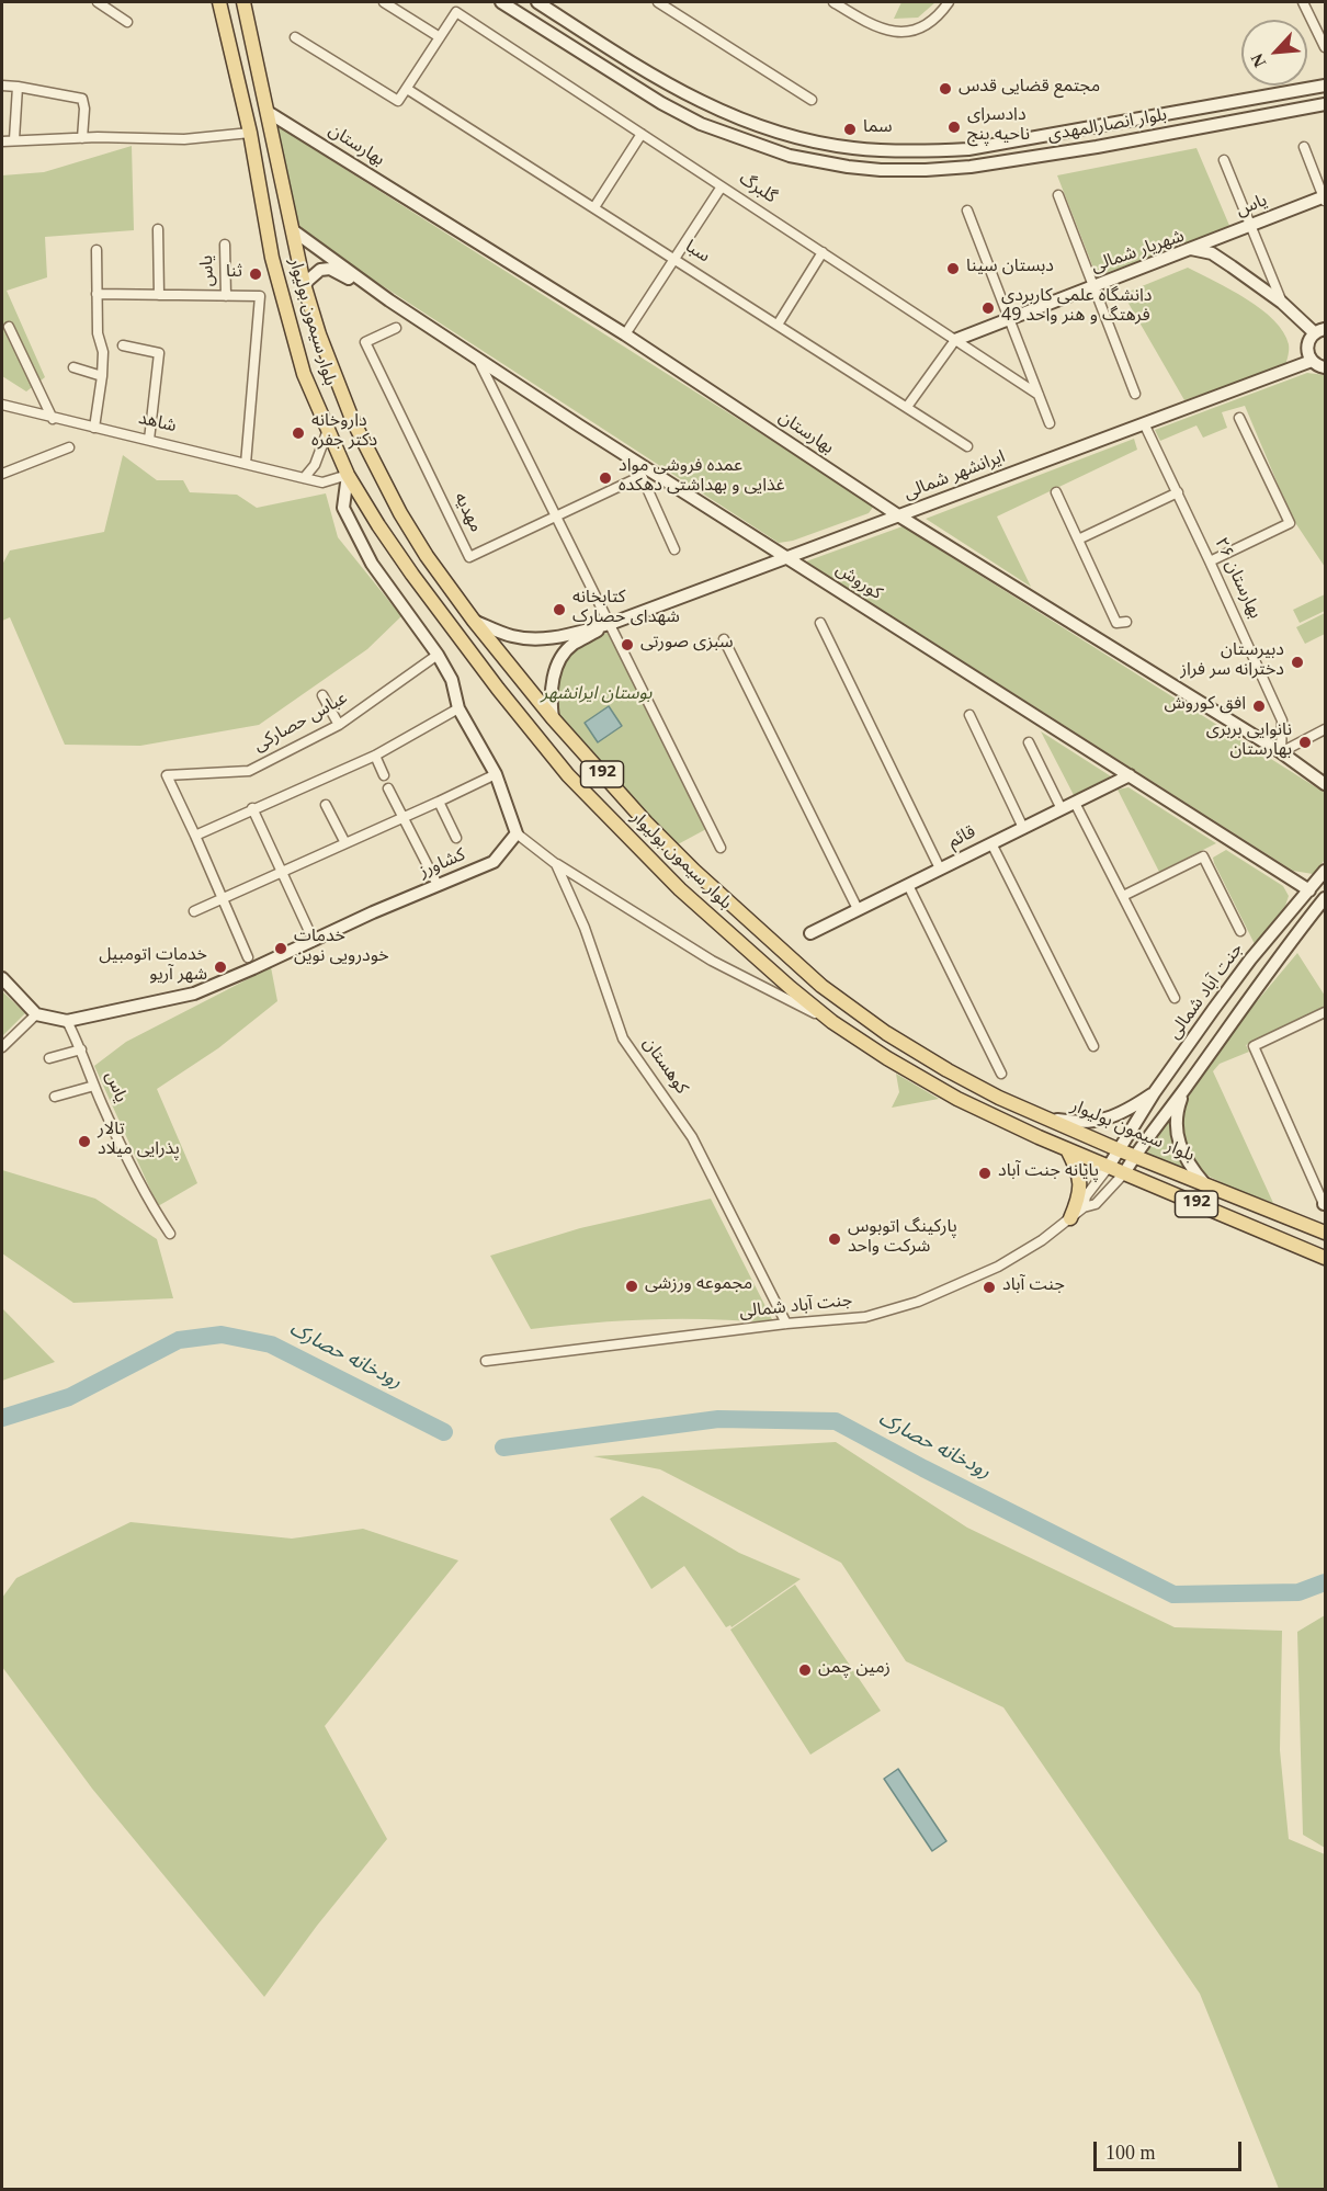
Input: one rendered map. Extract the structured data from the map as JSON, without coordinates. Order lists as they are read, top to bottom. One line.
{"streets":{"main road":["بلوار سیمون بولیوار","192"],"street":["بلوار انصارالمهدی","بهارستان","گلبرگ","یاس","سبا","شهریار شمالی","شاهد","ایرانشهر شمالی","مهدیه","بهارستان ۲۶","کوروش","عباس حصارکی","قائم","کشاورز","جنت آباد شمالی","کوهستان"]},"crossings":[["بهارستان","بلوار سیمون بولیوار"],["بهارستان","ایرانشهر شمالی"],["بهارستان","بهارستان ۲۶"],["گلبرگ","شهریار شمالی"],["یاس","شهریار شمالی"],["یاس","کشاورز"],["بلوار سیمون بولیوار","شاهد"],["بلوار سیمون بولیوار","جنت آباد شمالی"],["ایرانشهر شمالی","بهارستان ۲۶"],["ایرانشهر شمالی","کوروش"],["کوروش","قائم"],["کوروش","جنت آباد شمالی"],["کشاورز","کوهستان"],["جنت آباد شمالی","کوهستان"]],"water":["رودخانه حصارک"],"parks":["بوستان ایرانشهر"],"places":["مجتمع قضایی قدس","دادسرای ناحیه پنج","سما","دبستان سینا","ثنا","دانشگاه علمی کاربردی فرهتگ و هنر واحد 49","داروخانه دکتر جفره","عمده فروشی مواد غذایی و بهداشتی دهکده","کتابخانه شهدای حصارک","سبزی صورتی","دبیرستان دخترانه سر فراز","افق کوروش","نانوایی بربری بهارستان","خدمات خودرویی نوین","خدمات اتومبیل شهر آریو","تالار پذرایی میلاد","پایانه جنت آباد","پارکینگ اتوبوس شرکت واحد","مجموعه ورزشی","جنت آباد","زمین چمن"],"scale_bar":"100 m","north":"bottom left"}
